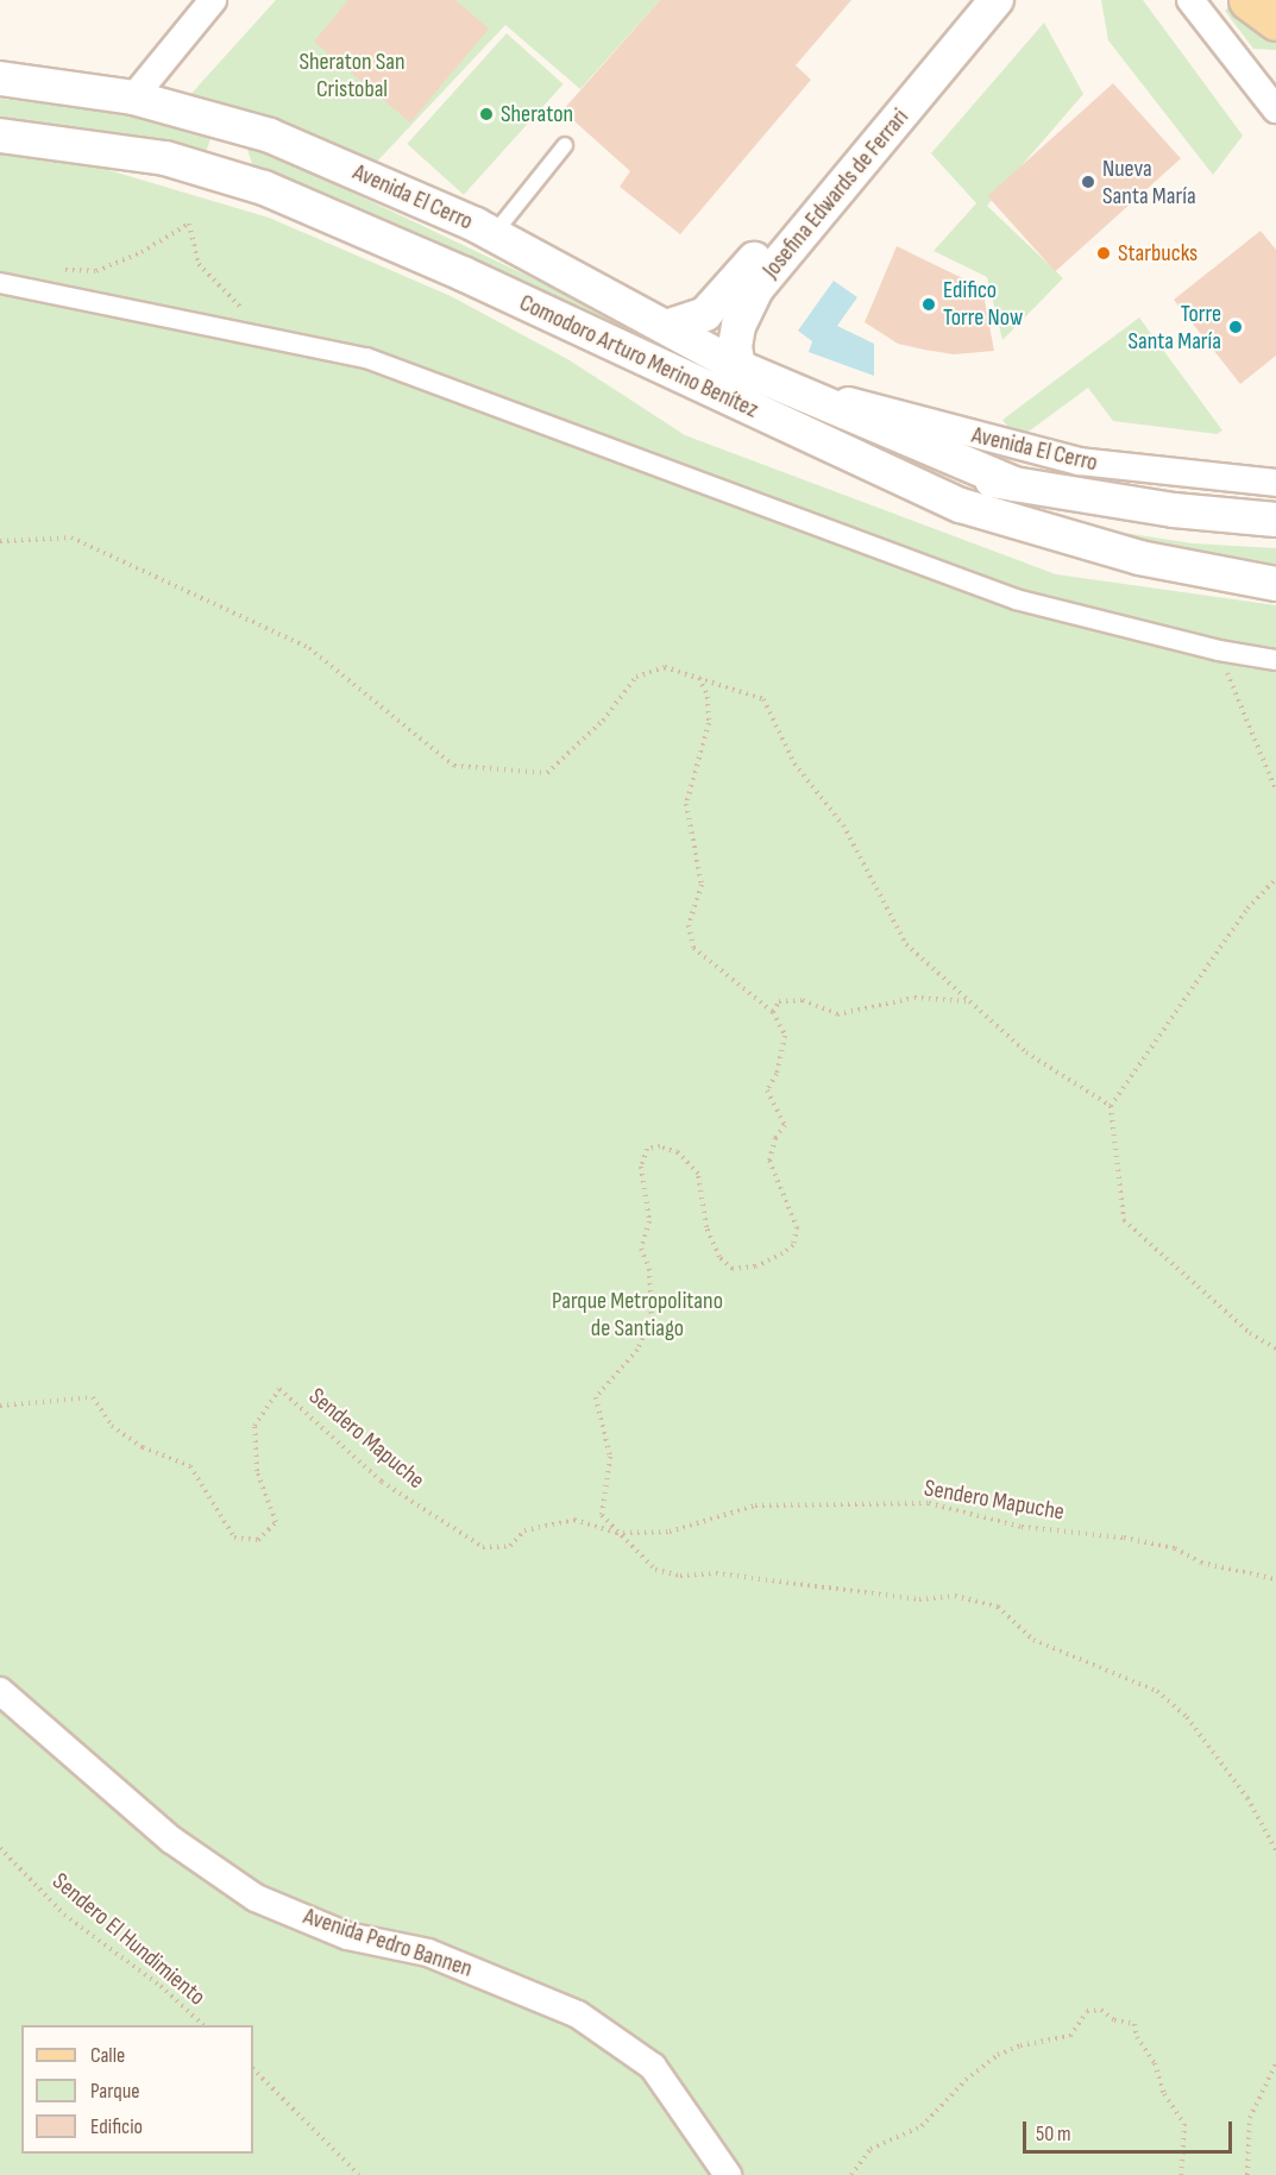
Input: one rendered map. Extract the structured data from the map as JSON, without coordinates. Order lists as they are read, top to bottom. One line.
{"streets":{"street":["Josefina Edwards de Ferrari","Avenida El Cerro","Comodoro Arturo Merino Benítez","Avenida Pedro Bannen"],"path":["Sendero Mapuche","Sendero El Hundimiento"]},"crossings":[["Josefina Edwards de Ferrari","Avenida El Cerro"],["Josefina Edwards de Ferrari","Comodoro Arturo Merino Benítez"],["Avenida El Cerro","Comodoro Arturo Merino Benítez"]],"parks":["Sheraton San Cristobal","Parque Metropolitano de Santiago"],"places":["Sheraton","Nueva Santa María","Starbucks","Edifico Torre Now","Torre Santa María"],"legend":["Calle","Parque","Edificio"],"scale_bar":"50 m"}
